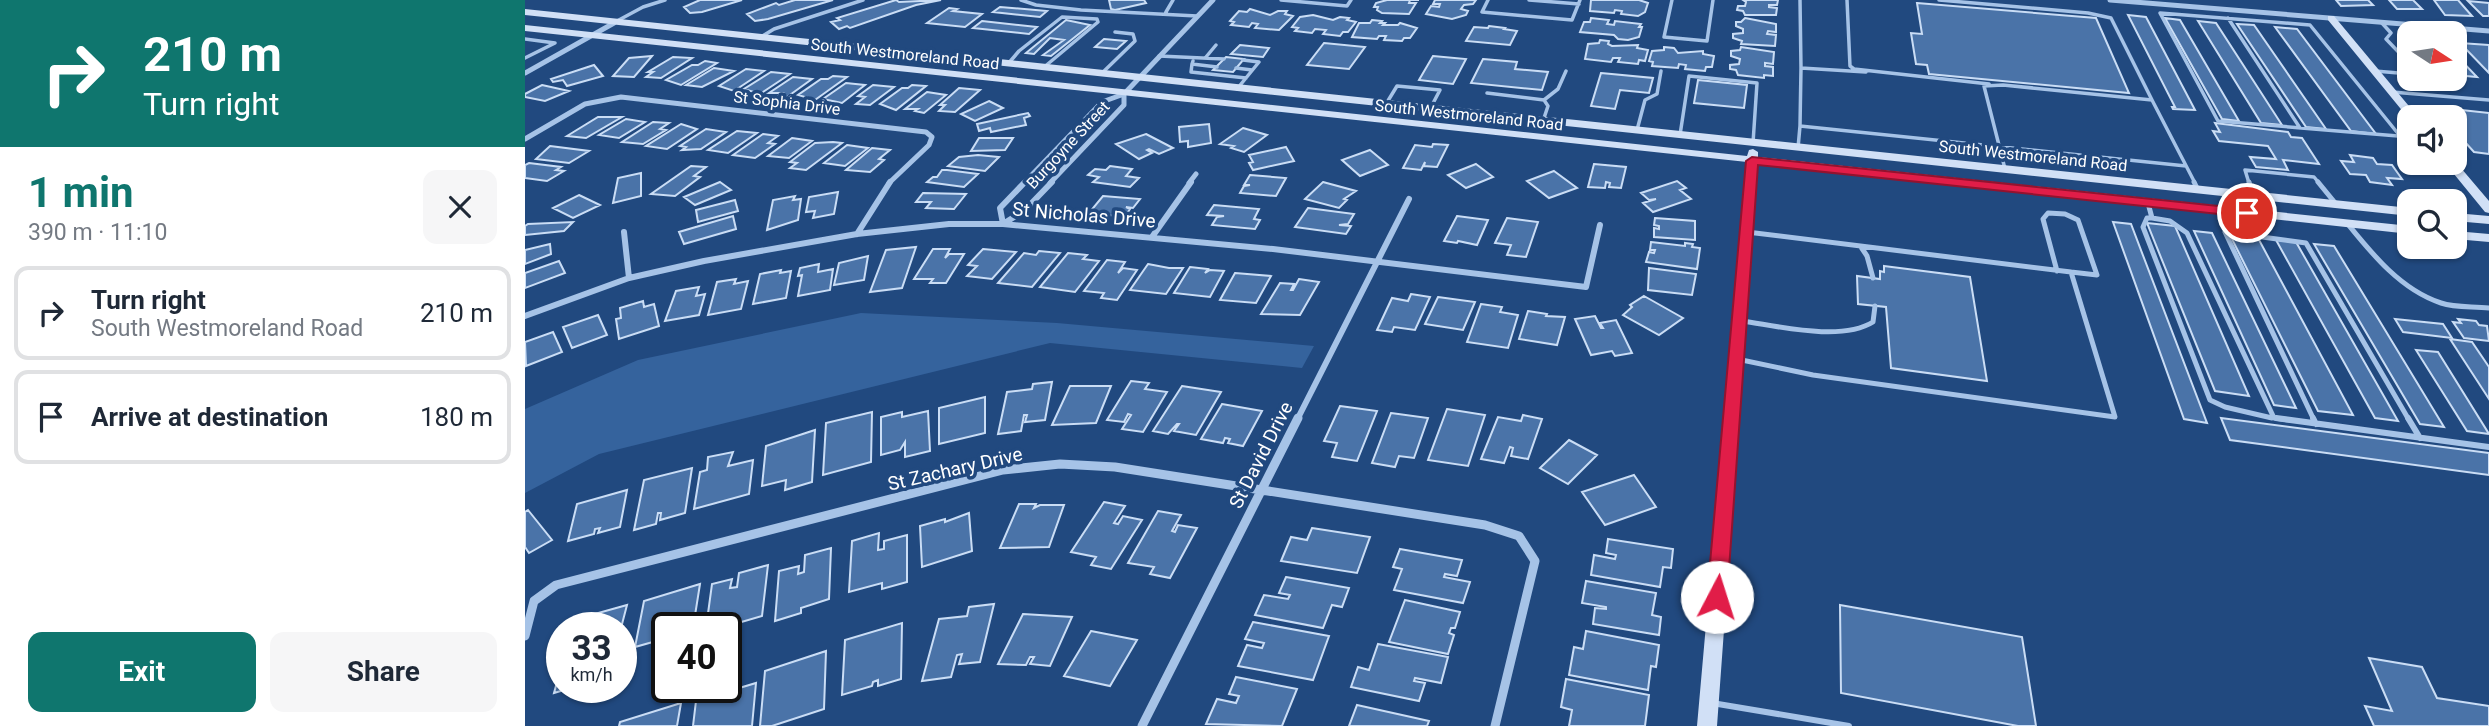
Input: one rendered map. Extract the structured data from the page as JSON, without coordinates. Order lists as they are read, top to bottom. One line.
{"streets":{"main road":["South Westmoreland Road"],"street":["St Sophia Drive","Burgoyne Street","St Nicholas Drive","St David Drive","St Zachary Drive"]},"crossings":[["South Westmoreland Road","Burgoyne Street"],["St Sophia Drive","St Nicholas Drive"],["Burgoyne Street","St Nicholas Drive"],["St Nicholas Drive","St David Drive"],["St David Drive","St Zachary Drive"]],"north":"right","page":{"turn":["210 m","Turn right"],"heading":["1 min","390 m · 11:10"],"list":[{"name":"Turn right","note":"South Westmoreland Road","value":"210 m"},{"name":"Arrive at destination","value":"180 m"}],"speed":"33 km/h","limit":"40","buttons":["Exit","Share"]}}
